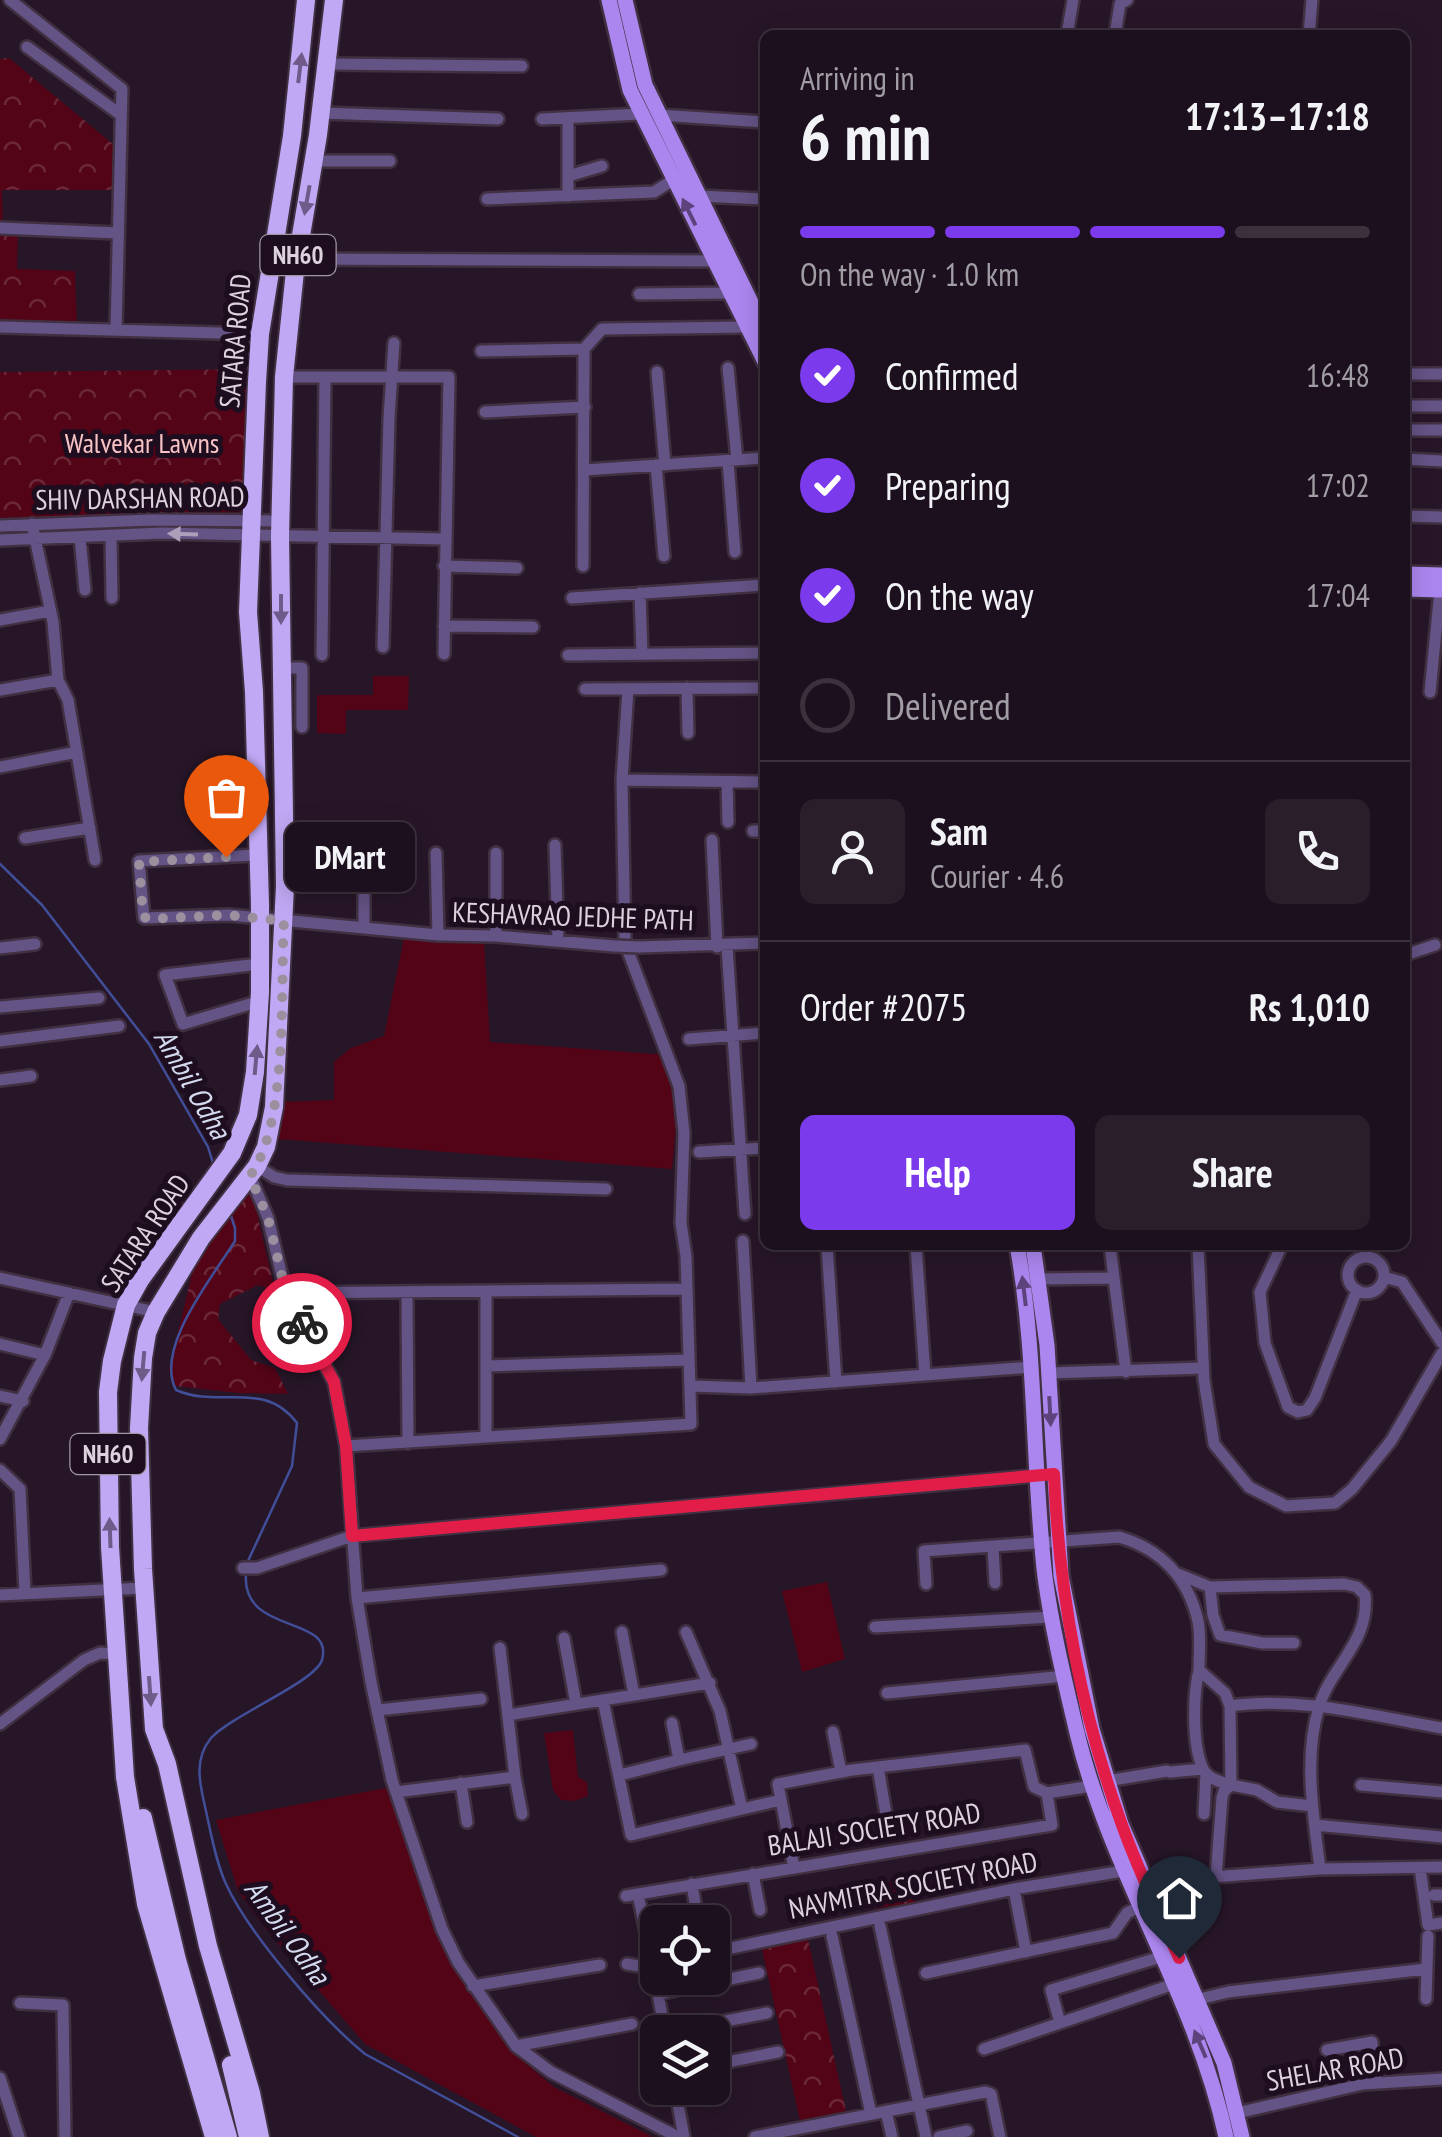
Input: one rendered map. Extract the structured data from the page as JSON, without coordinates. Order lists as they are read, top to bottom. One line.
{"streets":{"highway":["NH60","SATARA ROAD"],"street":["SHIV DARSHAN ROAD","KESHAVRAO JEDHE PATH","BALAJI SOCIETY ROAD","NAVMITRA SOCIETY ROAD","SHELAR ROAD"]},"crossings":[["SATARA ROAD","SHIV DARSHAN ROAD"],["SATARA ROAD","KESHAVRAO JEDHE PATH"]],"water":["Ambil Odha"],"parks":["Walvekar Lawns"],"places":["DMart"],"page":{"heading":["6 min","Arriving in","17:13–17:18"],"panel":["Sam","Courier · 4.6","Order #2075","Rs 1,010"],"bar":"On the way · 1.0 km","list":[["Confirmed","16:48"],["Preparing","17:02"],["On the way","17:04"],"Delivered"],"bubble":"DMart","buttons":["Help","Share"]}}
